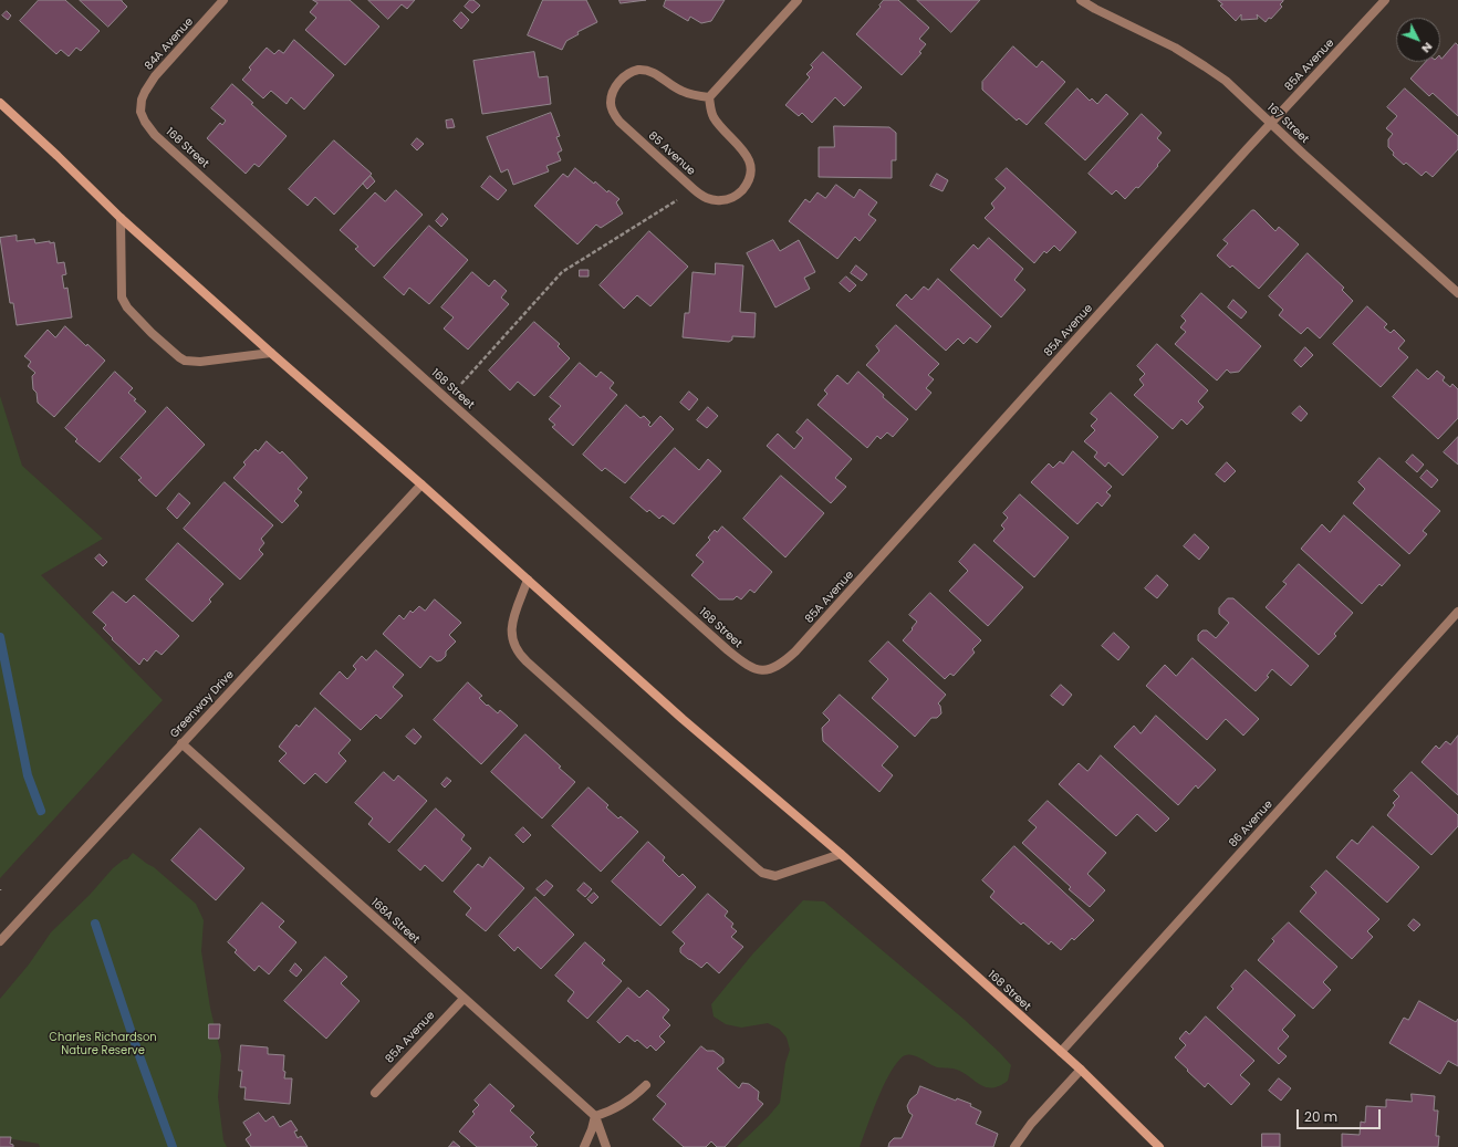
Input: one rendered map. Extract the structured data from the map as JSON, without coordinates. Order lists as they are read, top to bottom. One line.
{"streets":{"main road":["168 Street"],"street":["84A Avenue","85A Avenue","167 Street","85 Avenue","Greenway Drive","86 Avenue","168A Street"]},"crossings":[["84A Avenue","168 Street"],["85A Avenue","167 Street"],["85A Avenue","168 Street"],["85A Avenue","168A Street"],["168 Street","Greenway Drive"],["168 Street","86 Avenue"],["Greenway Drive","168A Street"]],"parks":["Charles Richardson Nature Reserve"],"scale_bar":"20 m","north":"bottom right"}
